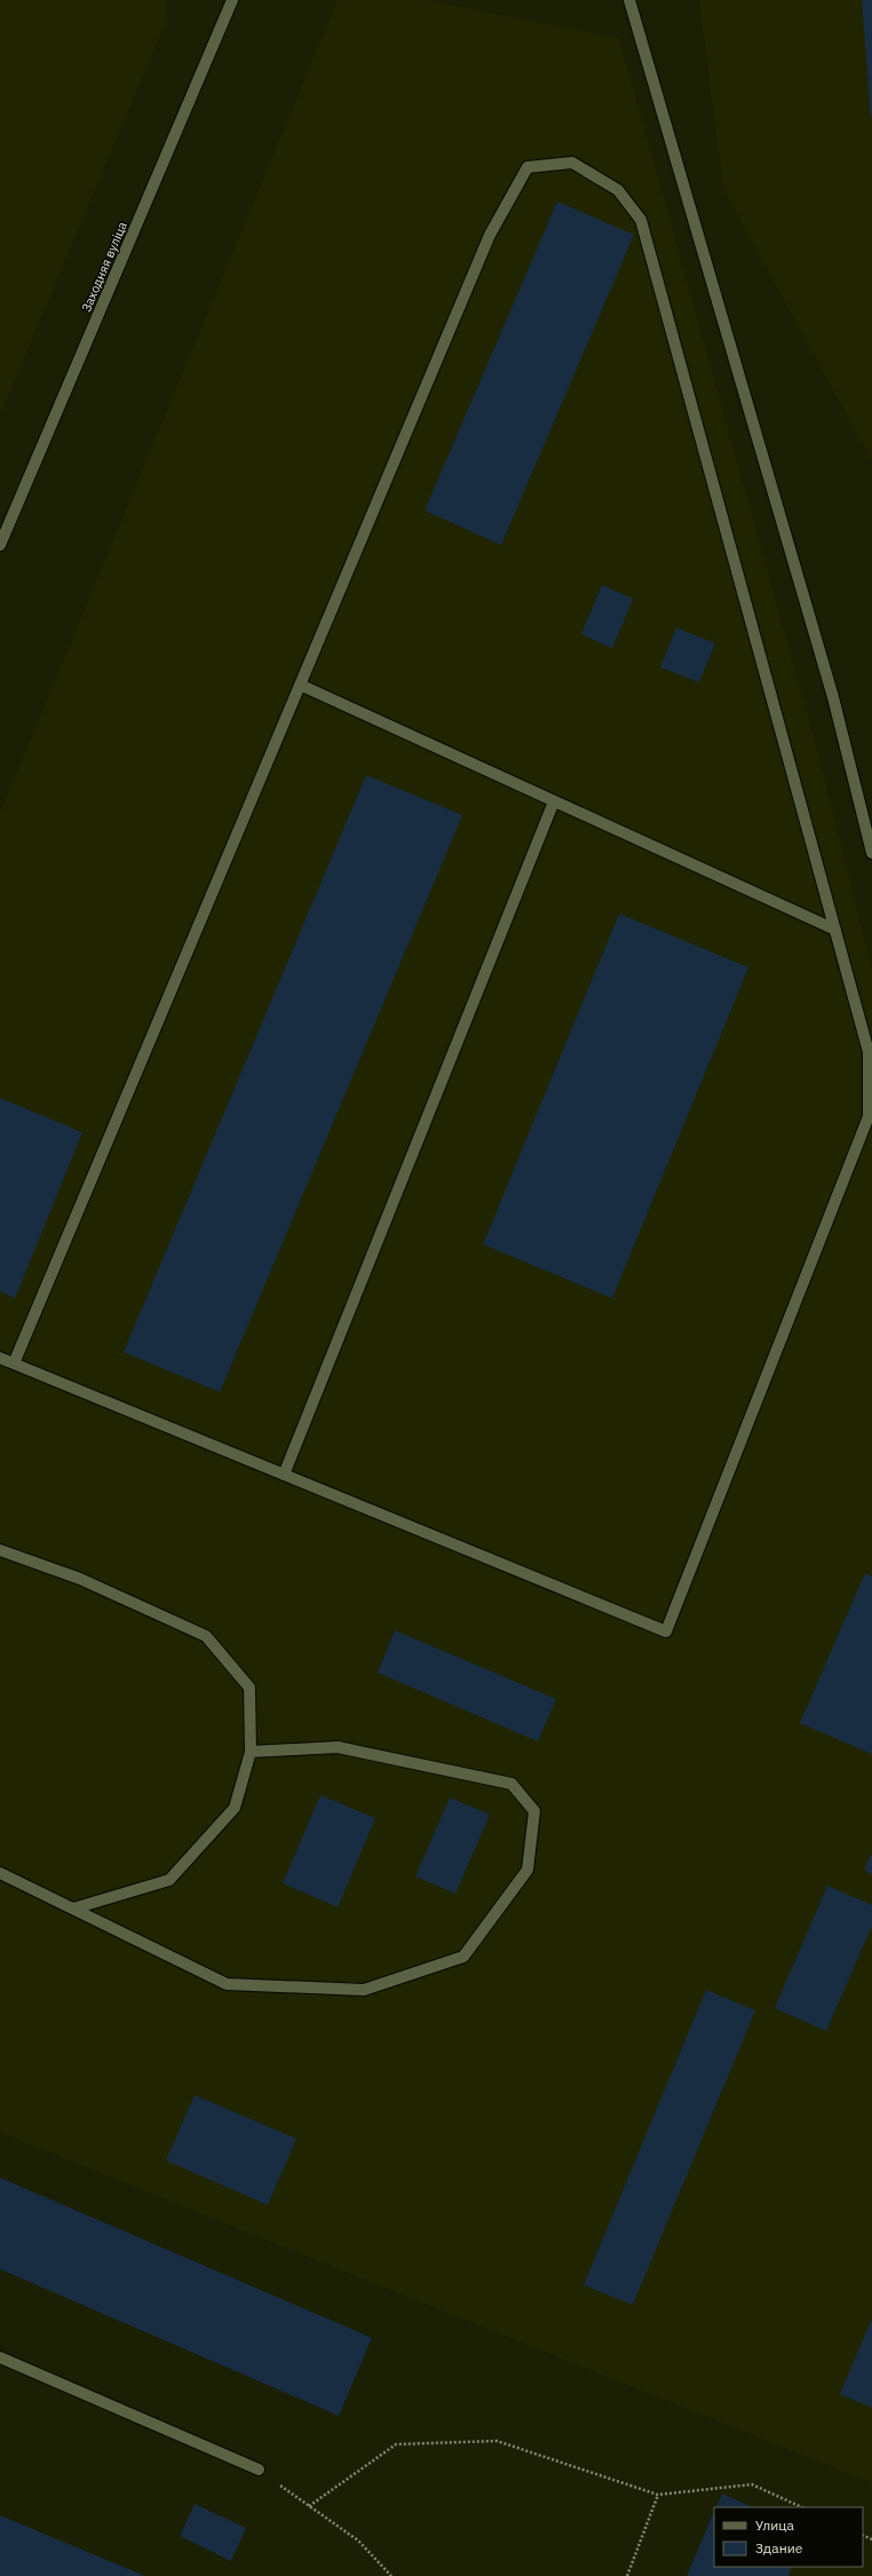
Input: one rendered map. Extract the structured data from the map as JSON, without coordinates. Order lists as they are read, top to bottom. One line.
{"streets":{"street":["Заходняя вуліца"]},"legend":["Улица","Здание"]}
